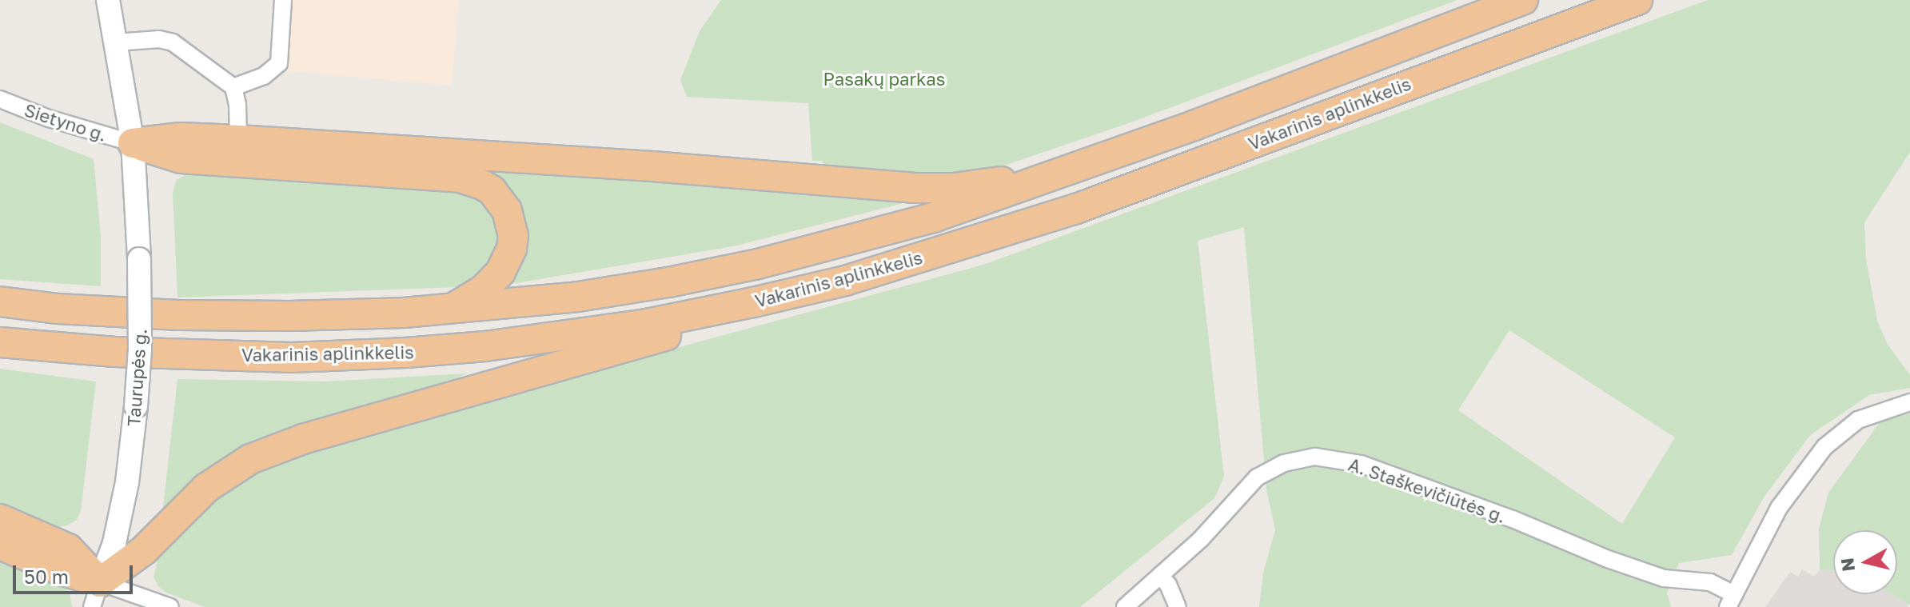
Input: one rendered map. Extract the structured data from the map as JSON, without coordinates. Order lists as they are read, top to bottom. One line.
{"streets":{"highway":["Vakarinis aplinkkelis"],"main road":["Taurupės g."],"street":["Sietyno g.","A. Staškevičiūtės g."]},"crossings":[["Sietyno g.","Taurupės g."]],"parks":["Pasakų parkas"],"scale_bar":"50 m","north":"left"}
